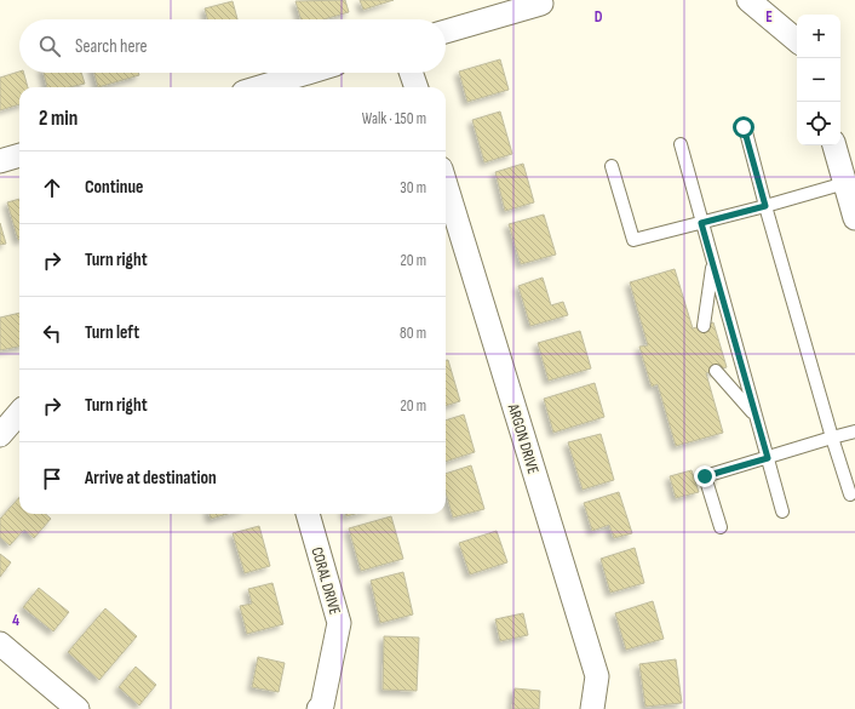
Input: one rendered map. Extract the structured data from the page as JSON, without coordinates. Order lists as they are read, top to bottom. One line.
{"streets":{"street":["ARGON DRIVE","CORAL DRIVE"]},"page":{"map_buttons":["+","−"],"search":"Search here","heading":["2 min","Walk · 150 m"],"list":[["Continue","30 m"],["Turn right","20 m"],["Turn left","80 m"],["Turn right","20 m"],"Arrive at destination"]},"grid":{"columns":["D","E"],"rows":["4"]}}
